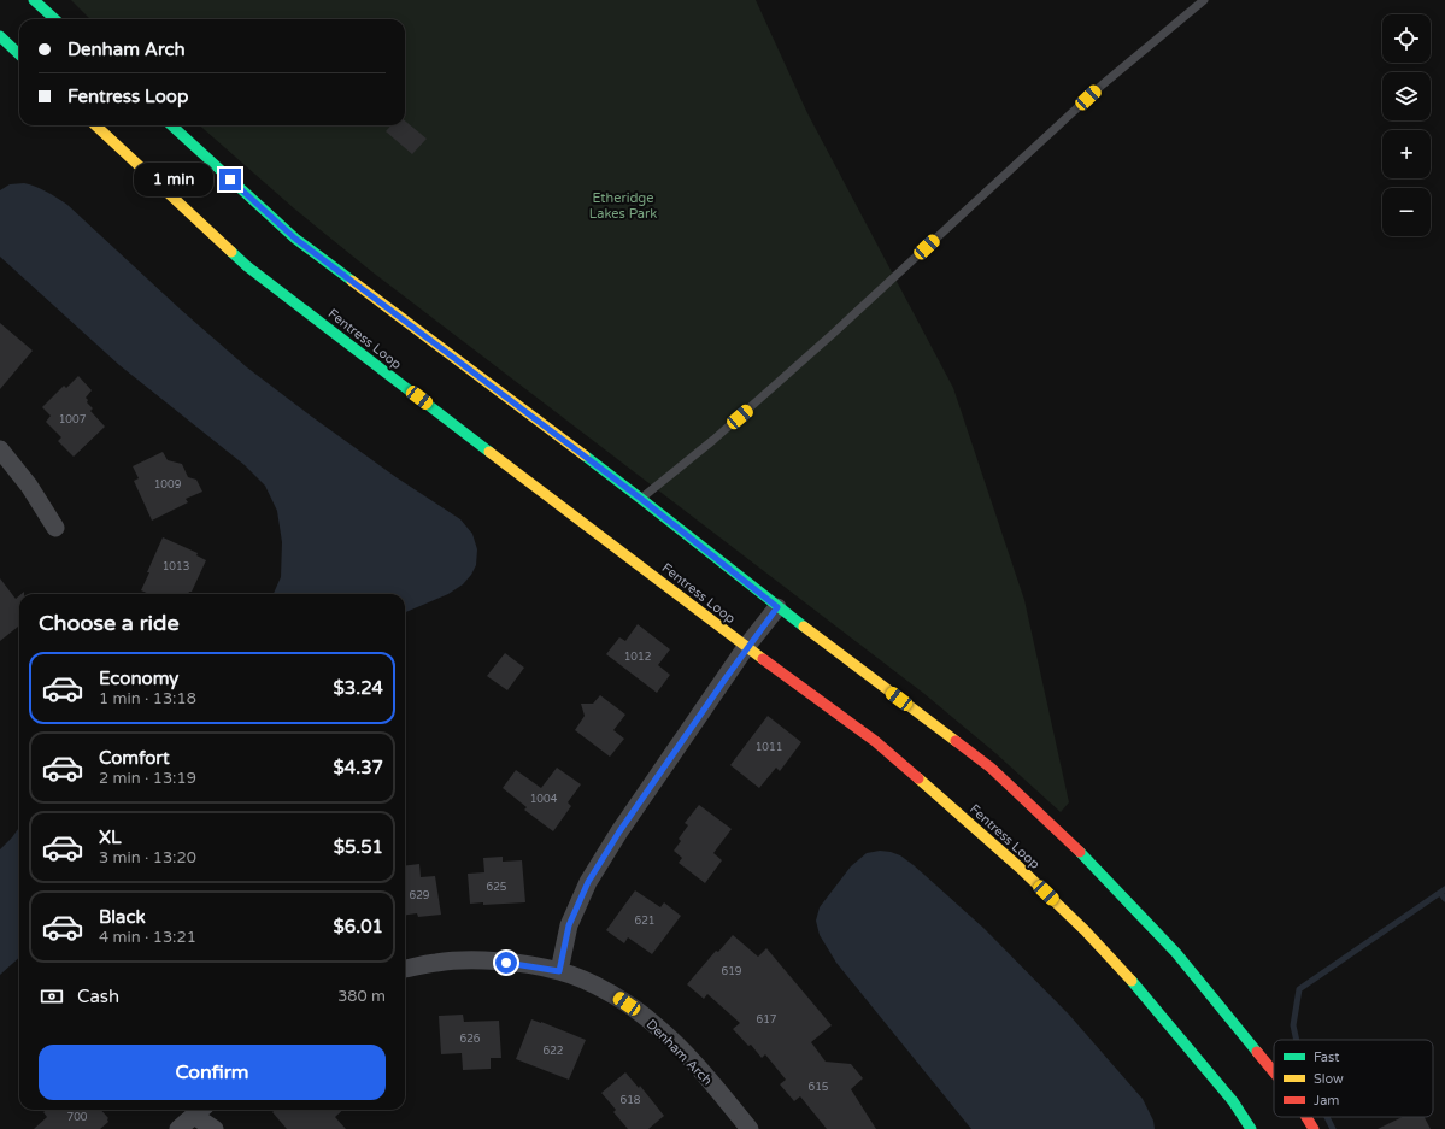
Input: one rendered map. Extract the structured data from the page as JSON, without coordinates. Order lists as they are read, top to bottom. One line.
{"streets":{"street":["Fentress Loop","Denham Arch"]},"parks":["Etheridge Lakes Park"],"house_numbers":["1007","1009","1013","1012","1011","1004","625","629","621","619","617","626","622","615","618","700"],"legend":["Fast","Slow","Jam"],"page":{"map_buttons":["+","−"],"banner":["Denham Arch","Fentress Loop"],"bubble":"1 min","heading":"Choose a ride","list":[{"name":"Economy","note":"1 min · 13:18","value":"$3.24"},{"name":"Comfort","note":"2 min · 13:19","value":"$4.37"},{"name":"XL","note":"3 min · 13:20","value":"$5.51"},{"name":"Black","note":"4 min · 13:21","value":"$6.01"}],"pay":["Cash","380 m"],"buttons":"Confirm"}}
